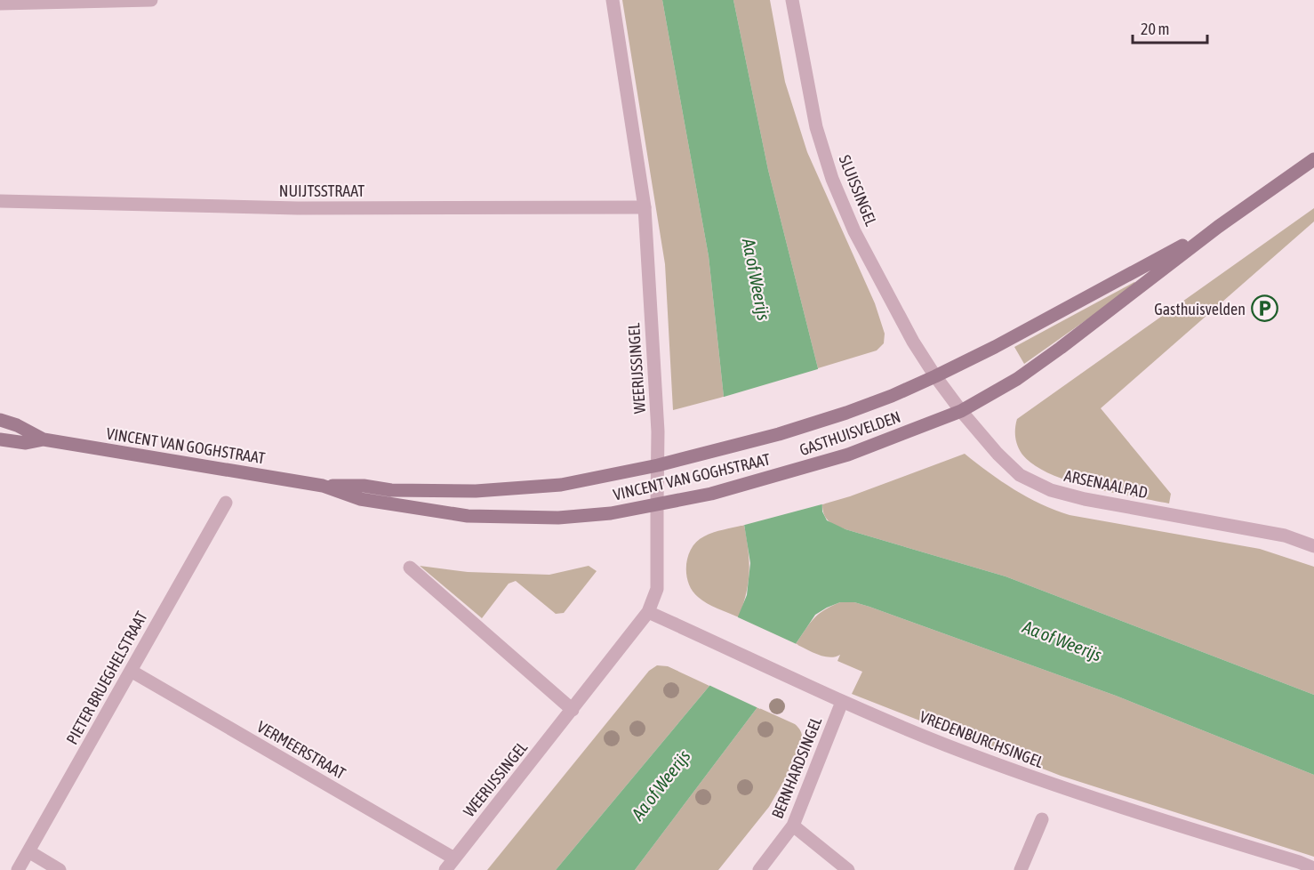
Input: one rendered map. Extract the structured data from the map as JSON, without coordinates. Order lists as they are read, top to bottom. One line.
{"streets":{"main road":["GASTHUISVELDEN","VINCENT VAN GOGHSTRAAT"],"street":["NUIJTSSTRAAT","SLUISSINGEL","WEERIJSSINGEL","ARSENAALPAD","PIETER BRUEGHELSTRAAT","VREDENBURCHSINGEL","VERMEERSTRAAT","BERNHARDSINGEL"]},"crossings":[["NUIJTSSTRAAT","WEERIJSSINGEL"],["SLUISSINGEL","GASTHUISVELDEN"],["SLUISSINGEL","ARSENAALPAD"],["WEERIJSSINGEL","VINCENT VAN GOGHSTRAAT"],["WEERIJSSINGEL","VREDENBURCHSINGEL"],["WEERIJSSINGEL","VERMEERSTRAAT"],["GASTHUISVELDEN","VINCENT VAN GOGHSTRAAT"],["GASTHUISVELDEN","ARSENAALPAD"],["PIETER BRUEGHELSTRAAT","VERMEERSTRAAT"],["VREDENBURCHSINGEL","BERNHARDSINGEL"]],"water":["Aa of Weerijs"],"places":{"parking":["Gasthuisvelden"]},"scale_bar":"20 m"}
